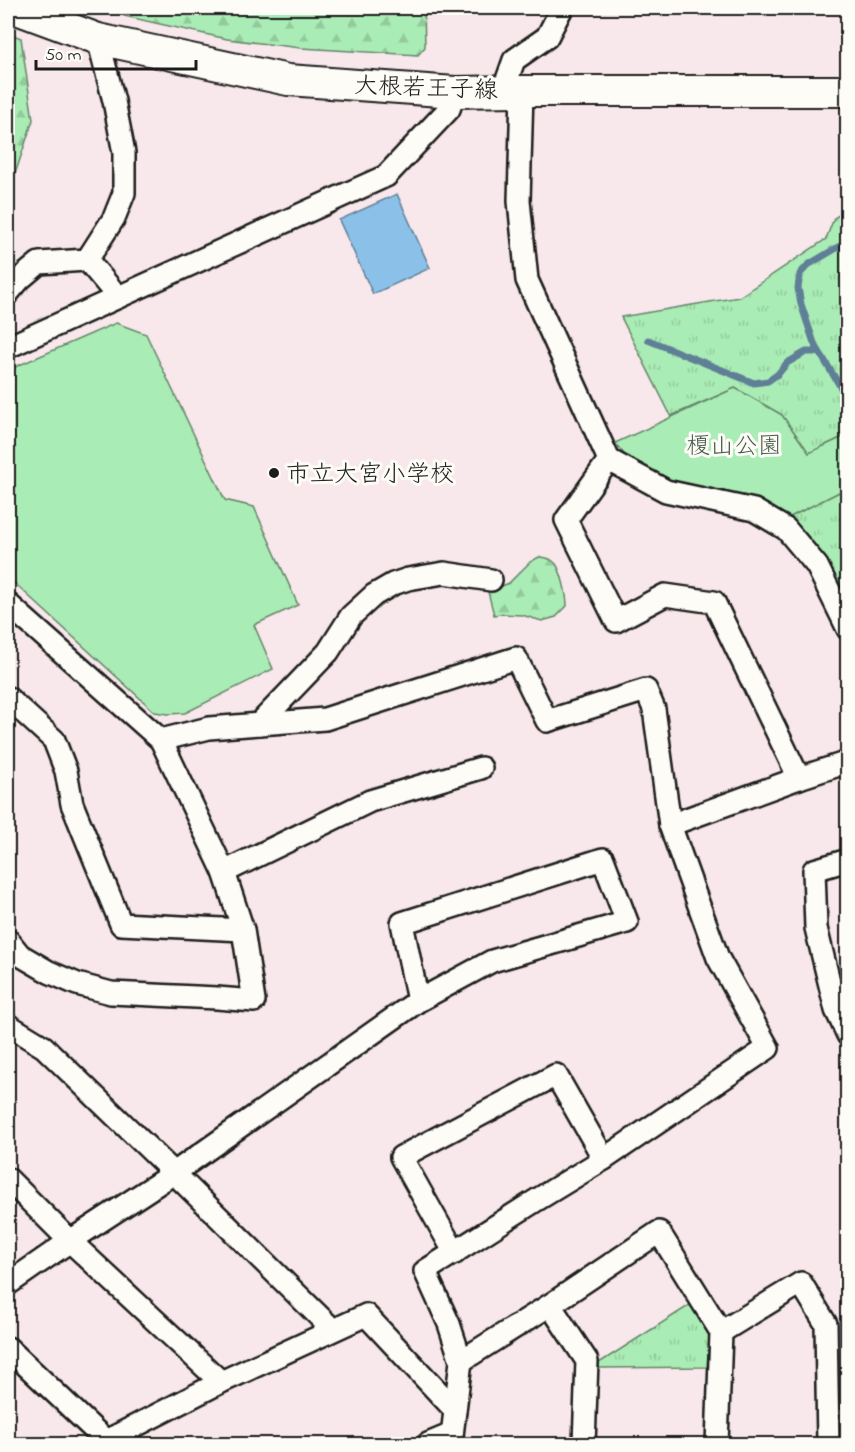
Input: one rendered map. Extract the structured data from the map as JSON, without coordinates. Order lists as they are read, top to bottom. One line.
{"streets":{"street":["大根若王子線"]},"parks":["榎山公園"],"places":["市立大宮小学校"],"scale_bar":"50 m"}
